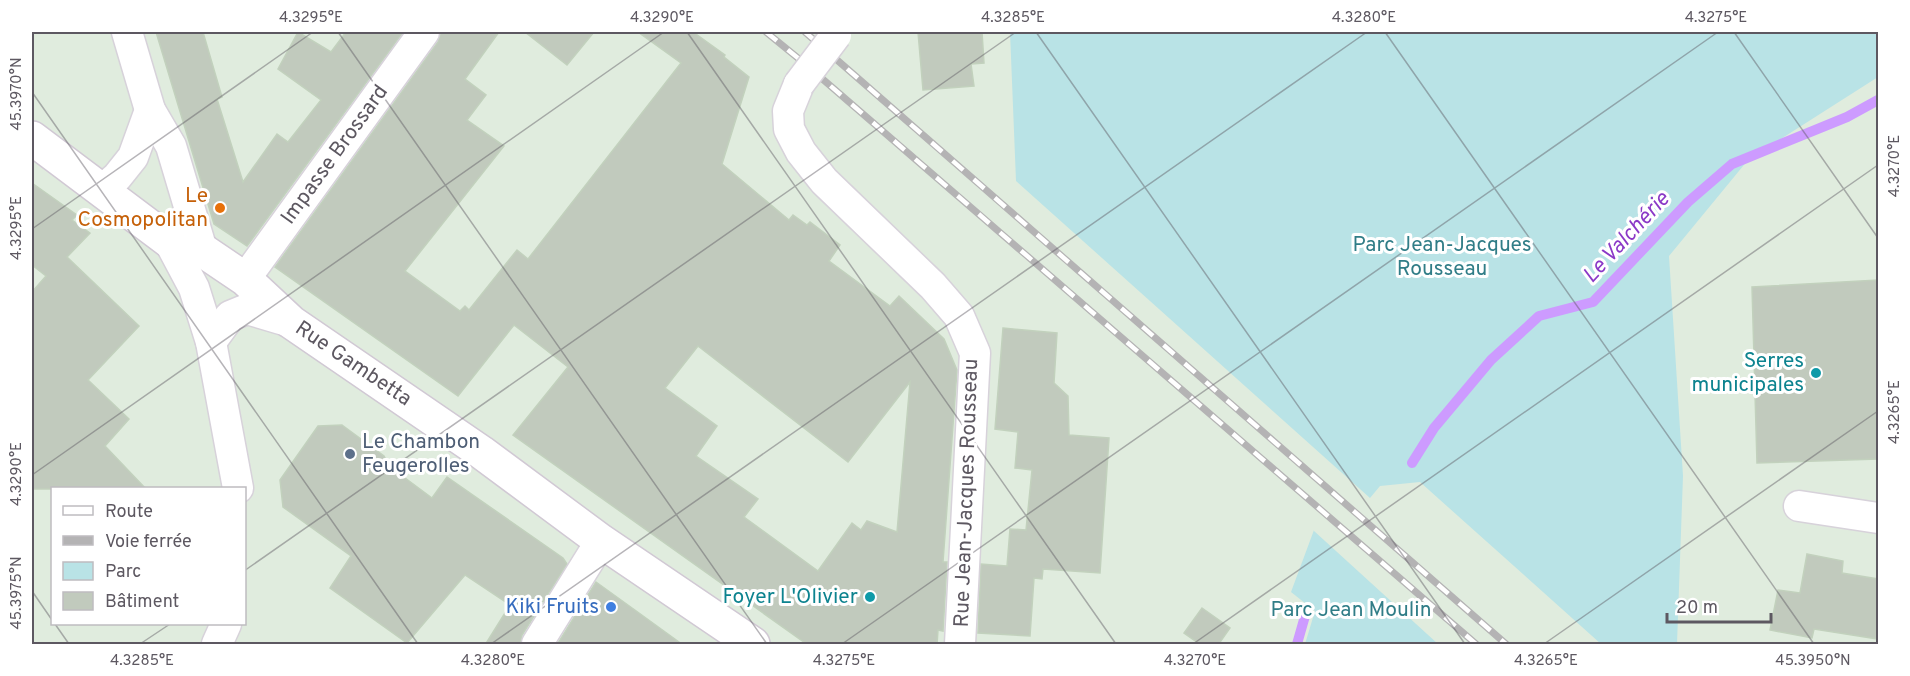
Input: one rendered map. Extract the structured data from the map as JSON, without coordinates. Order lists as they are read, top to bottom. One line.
{"streets":{"main road":["Rue Gambetta"],"street":["Impasse Brossard","Rue Jean-Jacques Rousseau"]},"crossings":[["Impasse Brossard","Rue Gambetta"]],"water":["Le Valchérie"],"parks":["Parc Jean-Jacques Rousseau","Parc Jean Moulin"],"places":["Le Cosmopolitan","Serres municipales","Le Chambon Feugerolles","Foyer L'Olivier","Kiki Fruits"],"legend":["Route","Voie ferrée","Parc","Bâtiment"],"scale_bar":"20 m","coordinates":["4.3295°E","4.3290°E","4.3285°E","4.3280°E","4.3275°E","45.3970°N","4.3270°E","4.3265°E","45.3975°N","45.3950°N"]}
